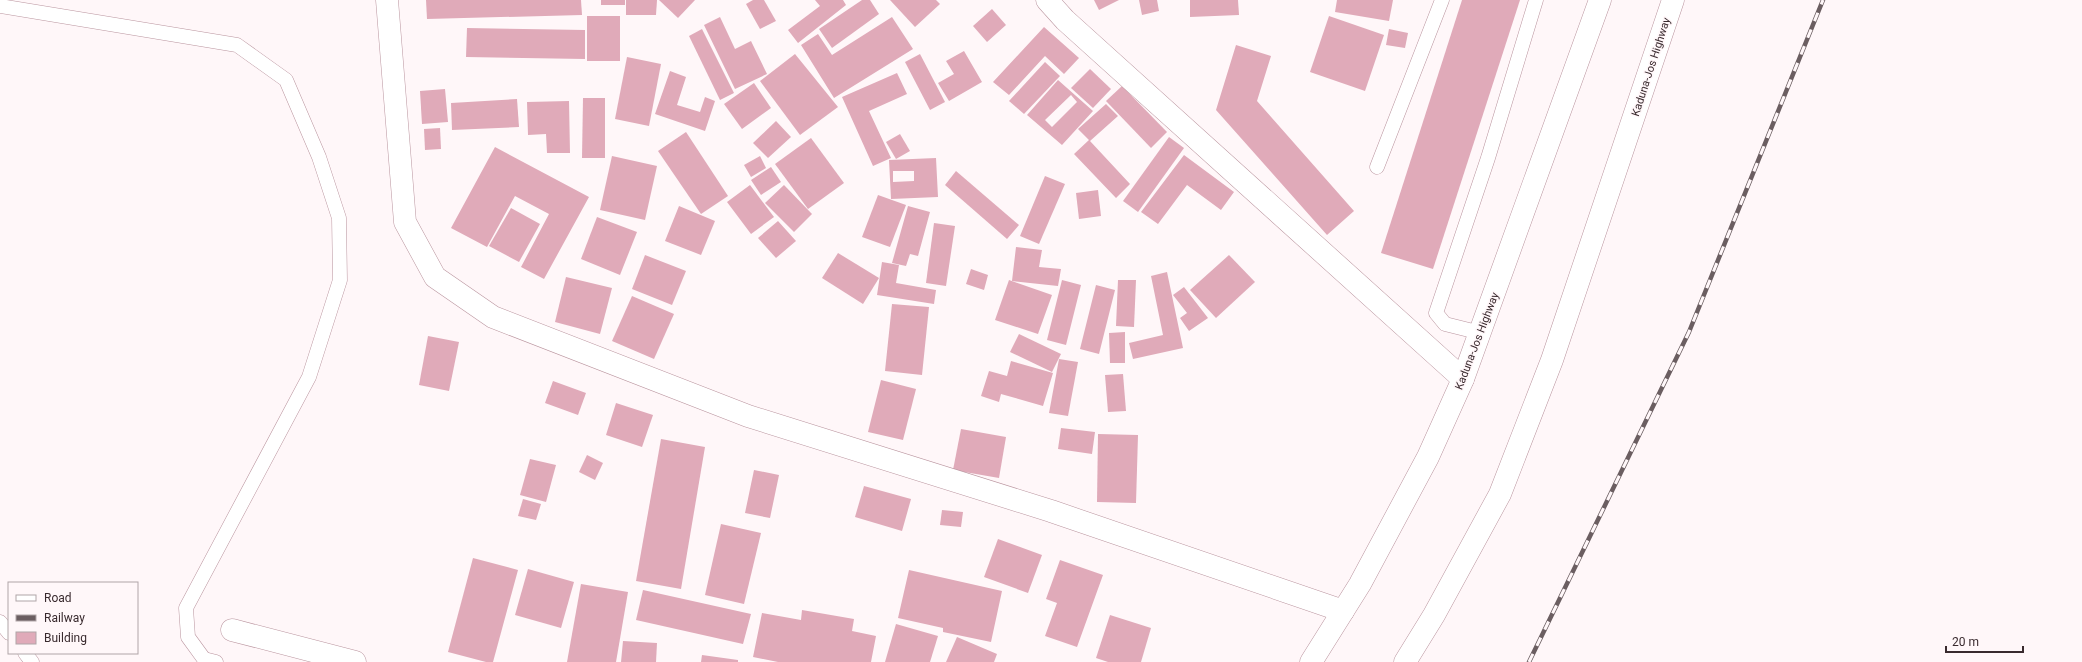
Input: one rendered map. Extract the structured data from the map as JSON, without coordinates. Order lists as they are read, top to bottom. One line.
{"streets":{"main road":["Kaduna-Jos Highway"]},"legend":["Road","Railway","Building"],"scale_bar":"20 m"}
